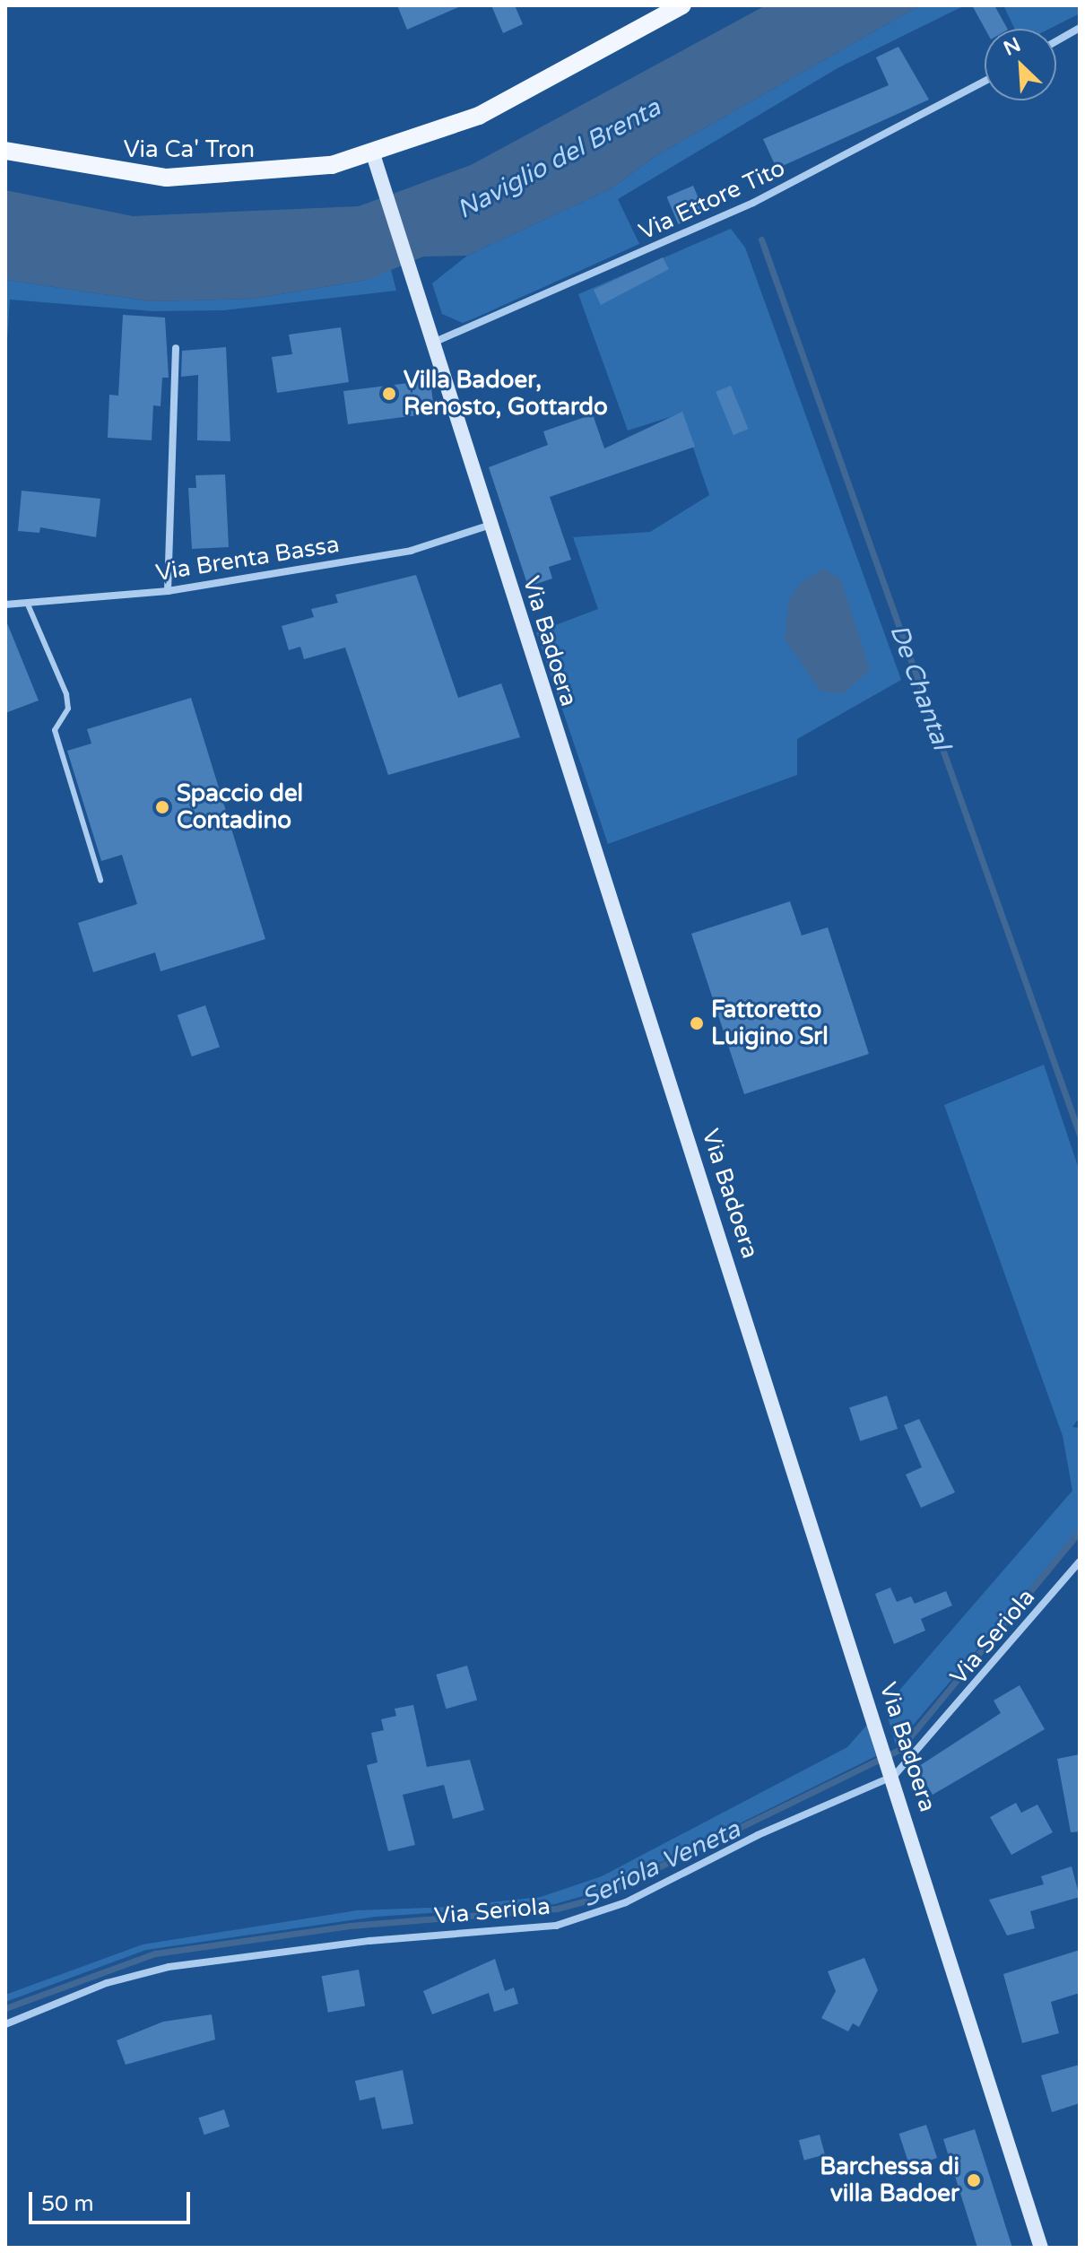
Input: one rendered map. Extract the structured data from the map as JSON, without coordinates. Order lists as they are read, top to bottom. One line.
{"streets":{"main road":["Via Ca' Tron","Via Badoera"],"street":["Via Ettore Tito","Via Brenta Bassa","Via Seriola"]},"crossings":[["Via Ca' Tron","Via Badoera"],["Via Ettore Tito","Via Badoera"],["Via Brenta Bassa","Via Badoera"],["Via Badoera","Via Seriola"]],"water":["Naviglio del Brenta","De Chantal","Seriola Veneta"],"places":["Villa Badoer, Renosto, Gottardo","Spaccio del Contadino","Fattoretto Luigino Srl","Barchessa di villa Badoer"],"scale_bar":"50 m","north":"top left"}
